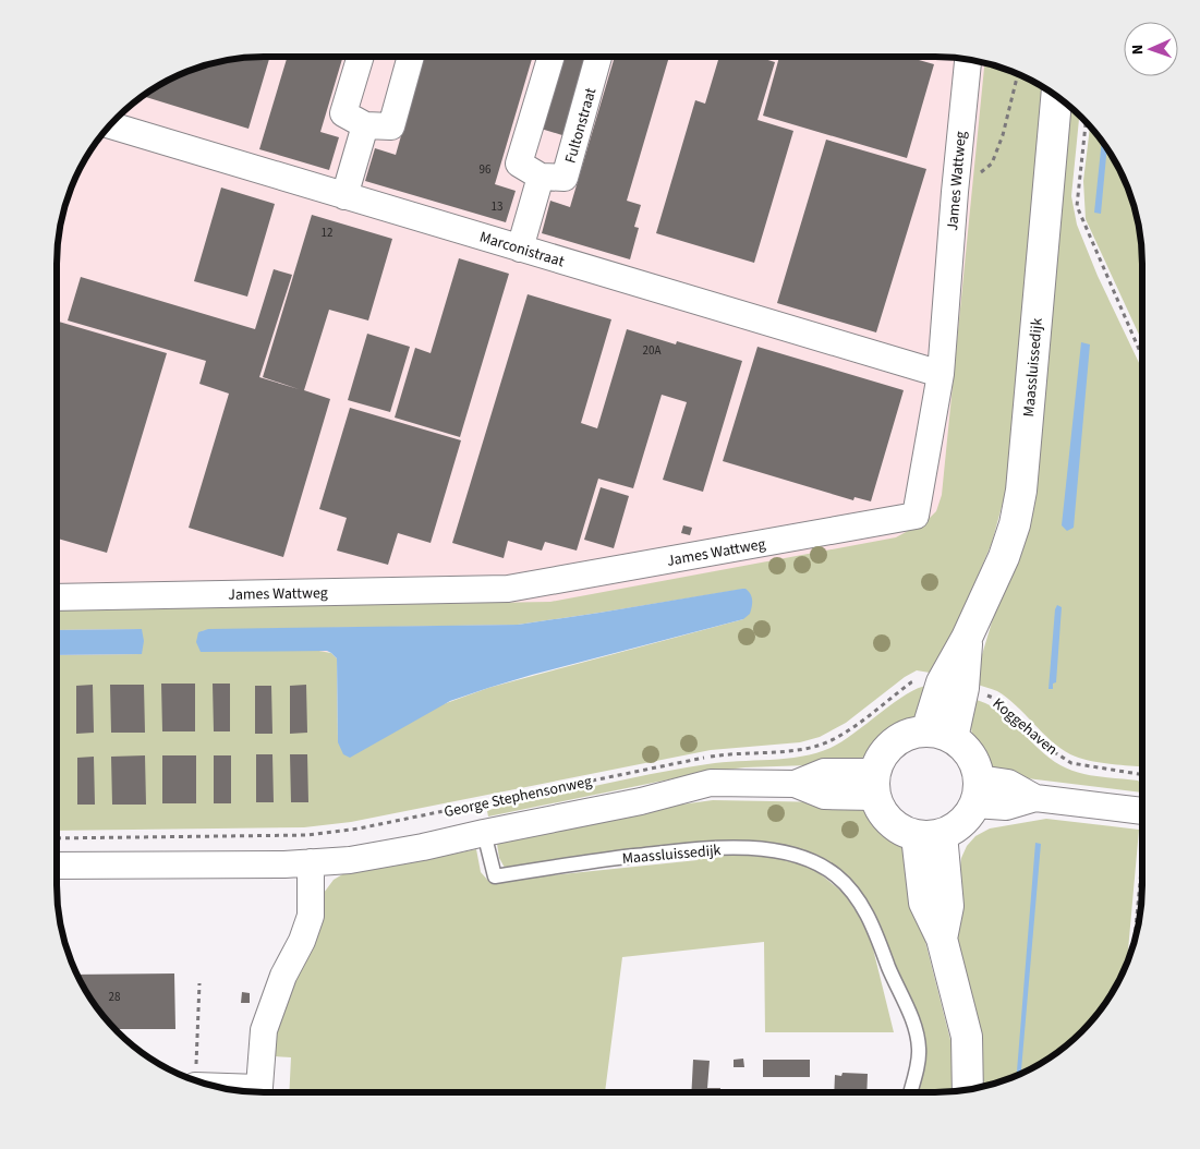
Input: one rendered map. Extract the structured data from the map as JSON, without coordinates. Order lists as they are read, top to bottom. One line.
{"streets":{"street":["Fultonstraat","James Wattweg","Marconistraat","Maassluissedijk","George Stephensonweg"],"path":["Koggehaven"]},"crossings":[["James Wattweg","Marconistraat"],["Maassluissedijk","Koggehaven"],["Maassluissedijk","George Stephensonweg"],["Koggehaven","George Stephensonweg"]],"house_numbers":["96","13","12","20A","28"],"north":"left"}
